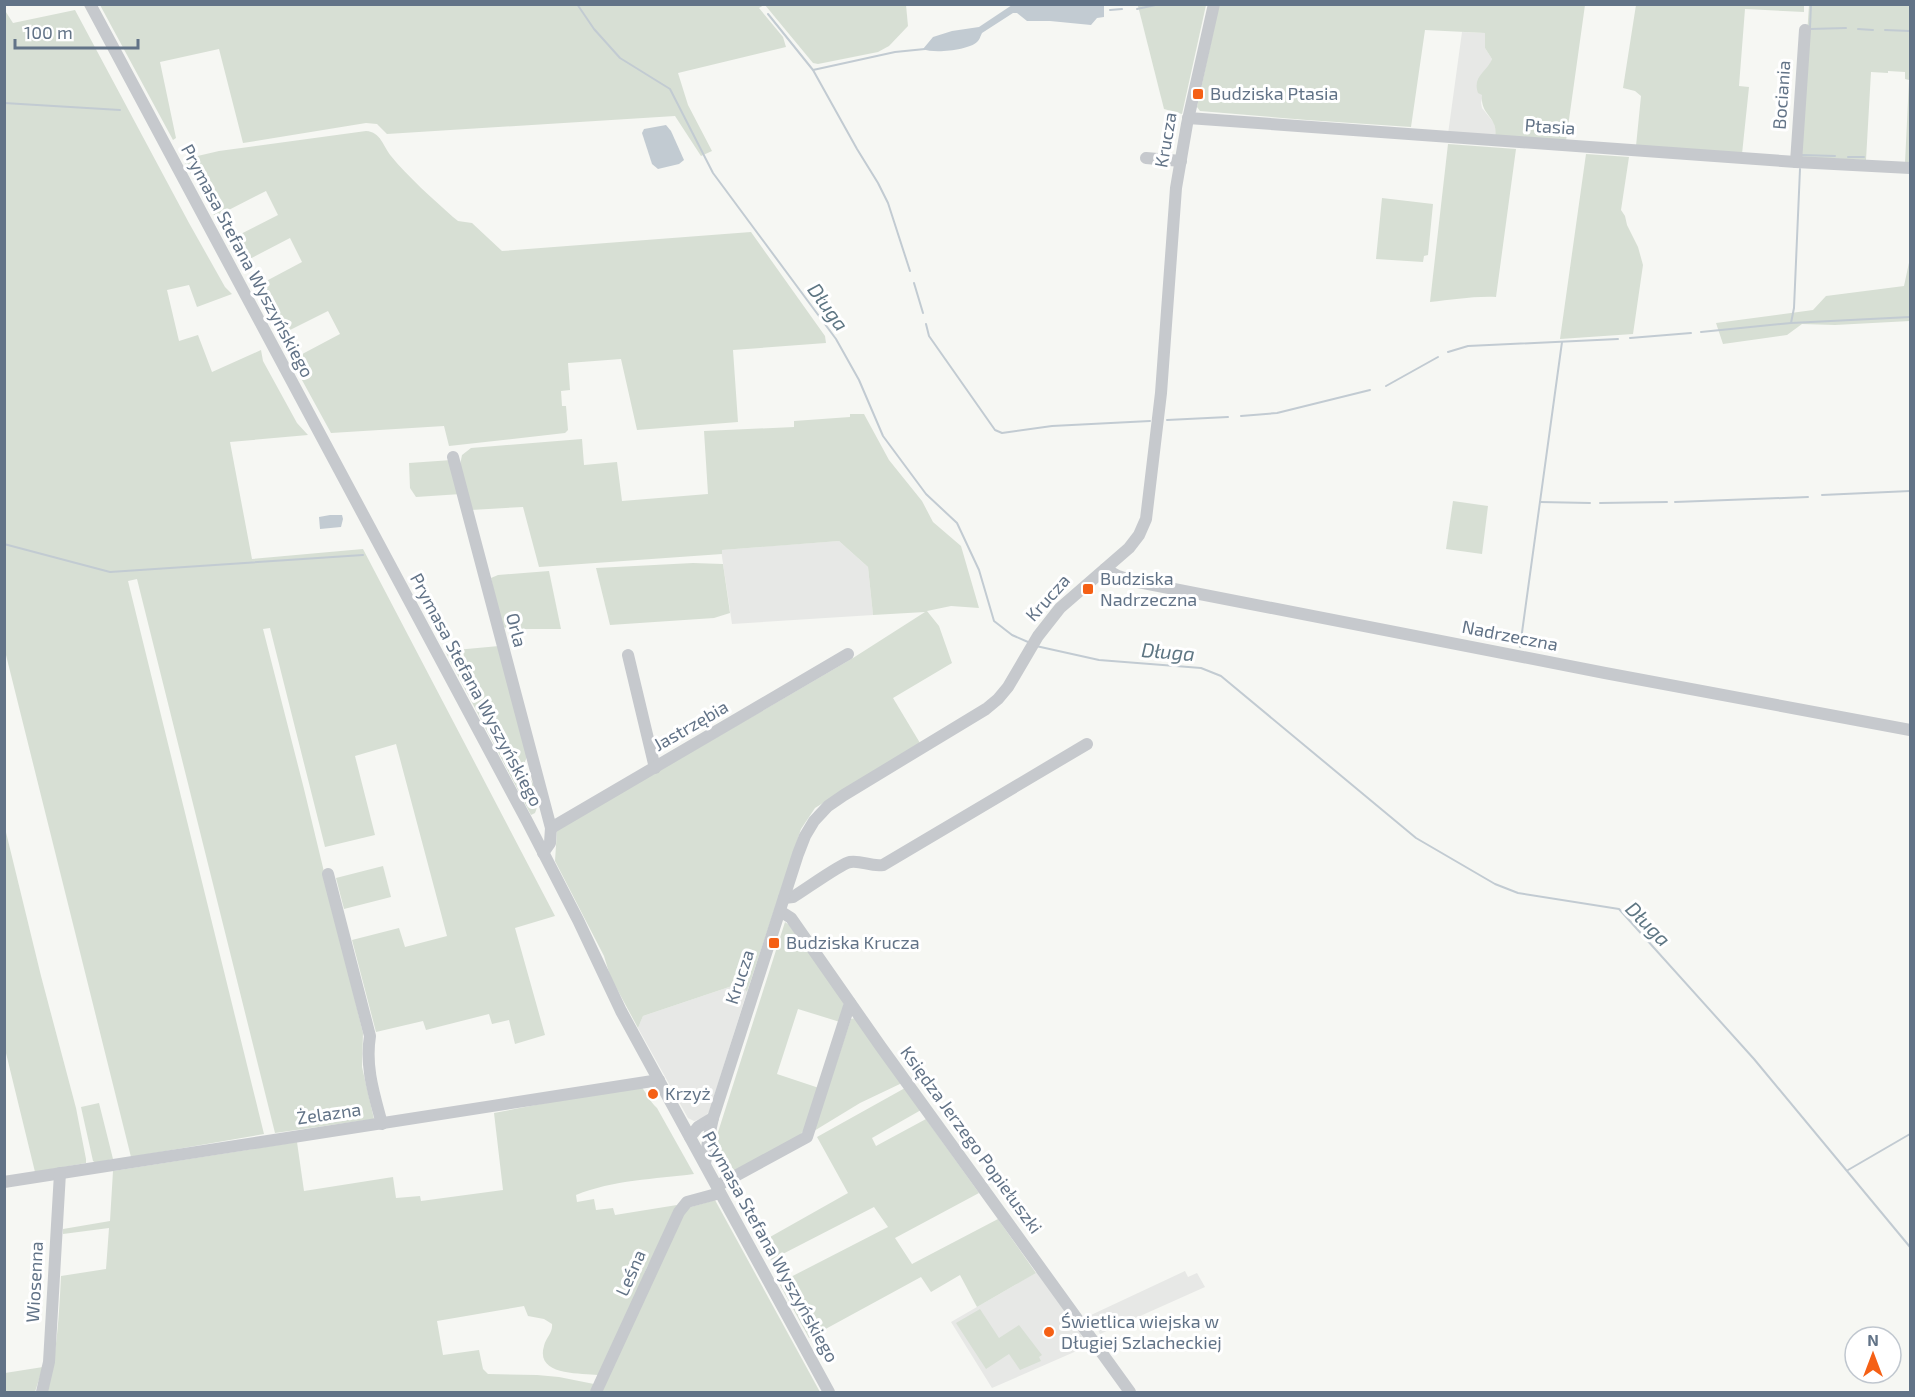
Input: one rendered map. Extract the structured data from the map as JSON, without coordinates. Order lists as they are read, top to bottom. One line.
{"streets":{"street":["Bociania","Ptasia","Krucza","Prymasa Stefana Wyszyńskiego","Orla","Nadrzeczna","Jastrzębia","Żelazna","Księdza Jerzego Popiełuszki","Leśna","Wiosenna"]},"crossings":[["Bociania","Ptasia"],["Ptasia","Krucza"],["Krucza","Prymasa Stefana Wyszyńskiego"],["Krucza","Nadrzeczna"],["Krucza","Księdza Jerzego Popiełuszki"],["Prymasa Stefana Wyszyńskiego","Żelazna"],["Prymasa Stefana Wyszyńskiego","Leśna"],["Orla","Jastrzębia"],["Żelazna","Wiosenna"],["Księdza Jerzego Popiełuszki","Leśna"]],"water":["Długa"],"places":{"transit":["Budziska Ptasia","Budziska Nadrzeczna","Budziska Krucza"],"other":["Krzyż","Świetlica wiejska w Długiej Szlacheckiej"]},"scale_bar":"100 m","north":"top"}
